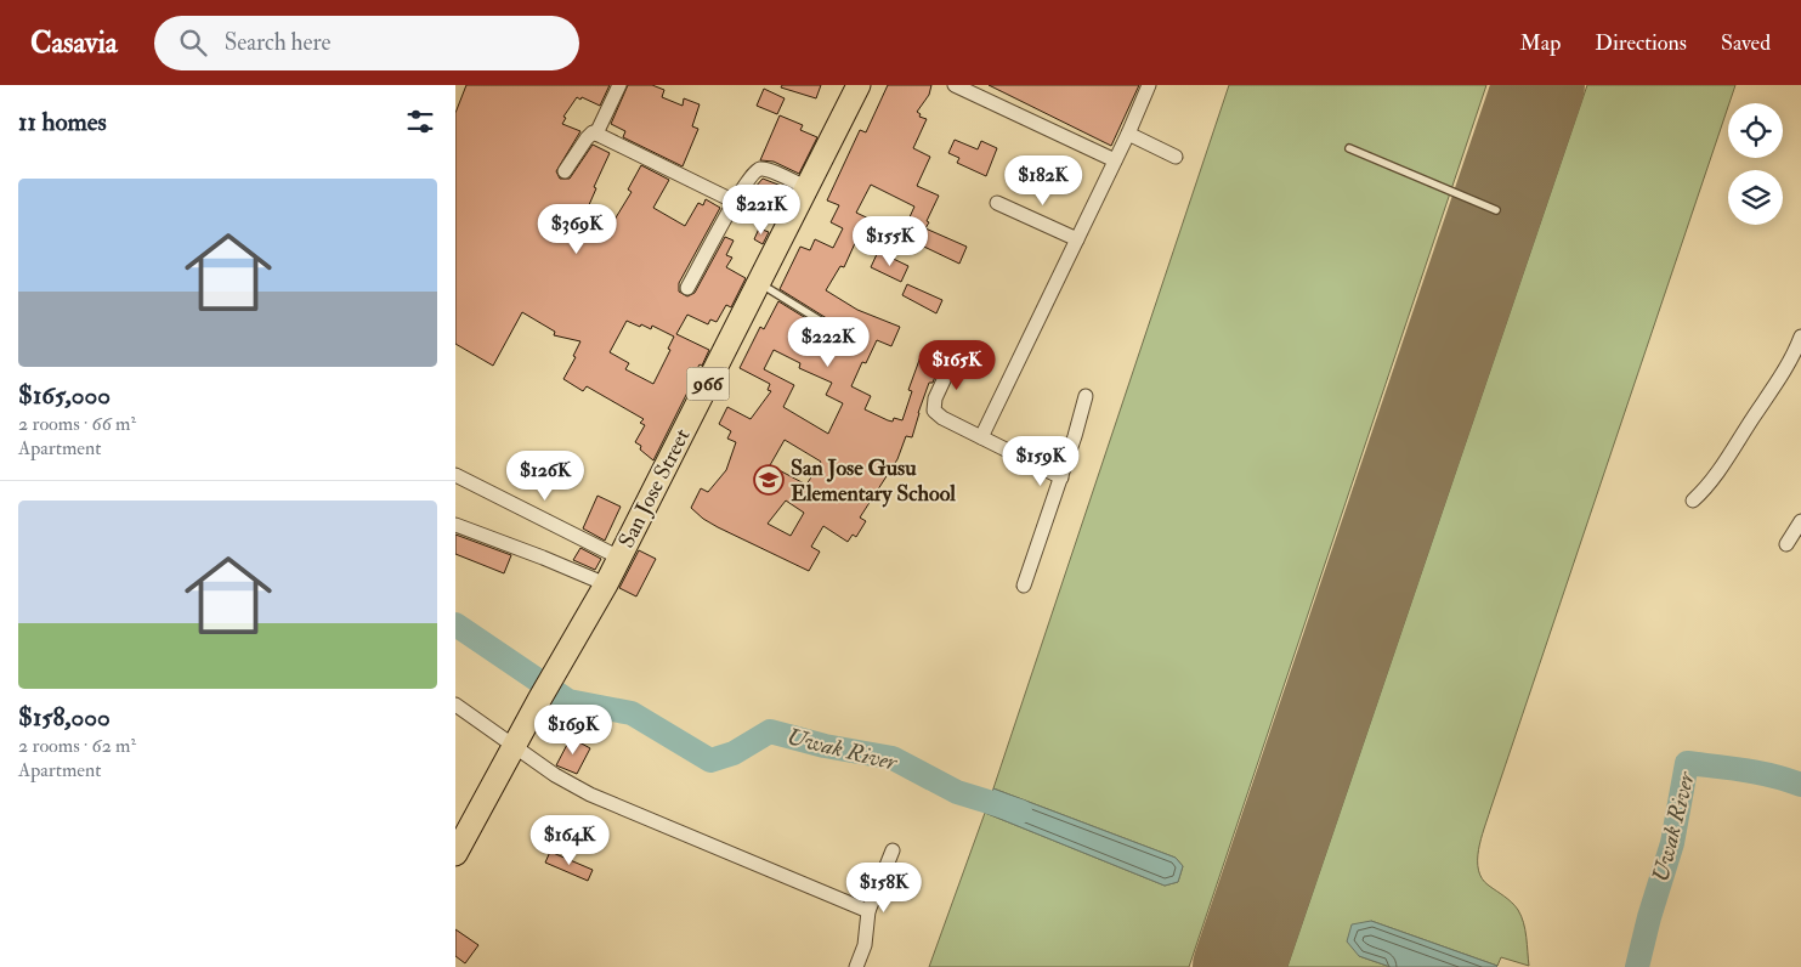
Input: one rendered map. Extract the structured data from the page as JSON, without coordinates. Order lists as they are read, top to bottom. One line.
{"streets":{"main road":["966","San Jose Street"]},"water":["Uwak River"],"places":{"school or university":["San Jose Gusu Elementary School"]},"page":{"header":"Casavia","search":"Search here","nav":["Map","Directions","Saved"],"heading":"11 homes","price":["$182K","$221K","$369K","$155K","$222K","$165K","$159K","$126K","$169K","$164K","$158K"],"list":[{"name":"$165,000","note":"2 rooms · 66 m² · Apartment"},{"name":"$158,000","note":"2 rooms · 62 m² · Apartment"}]}}
